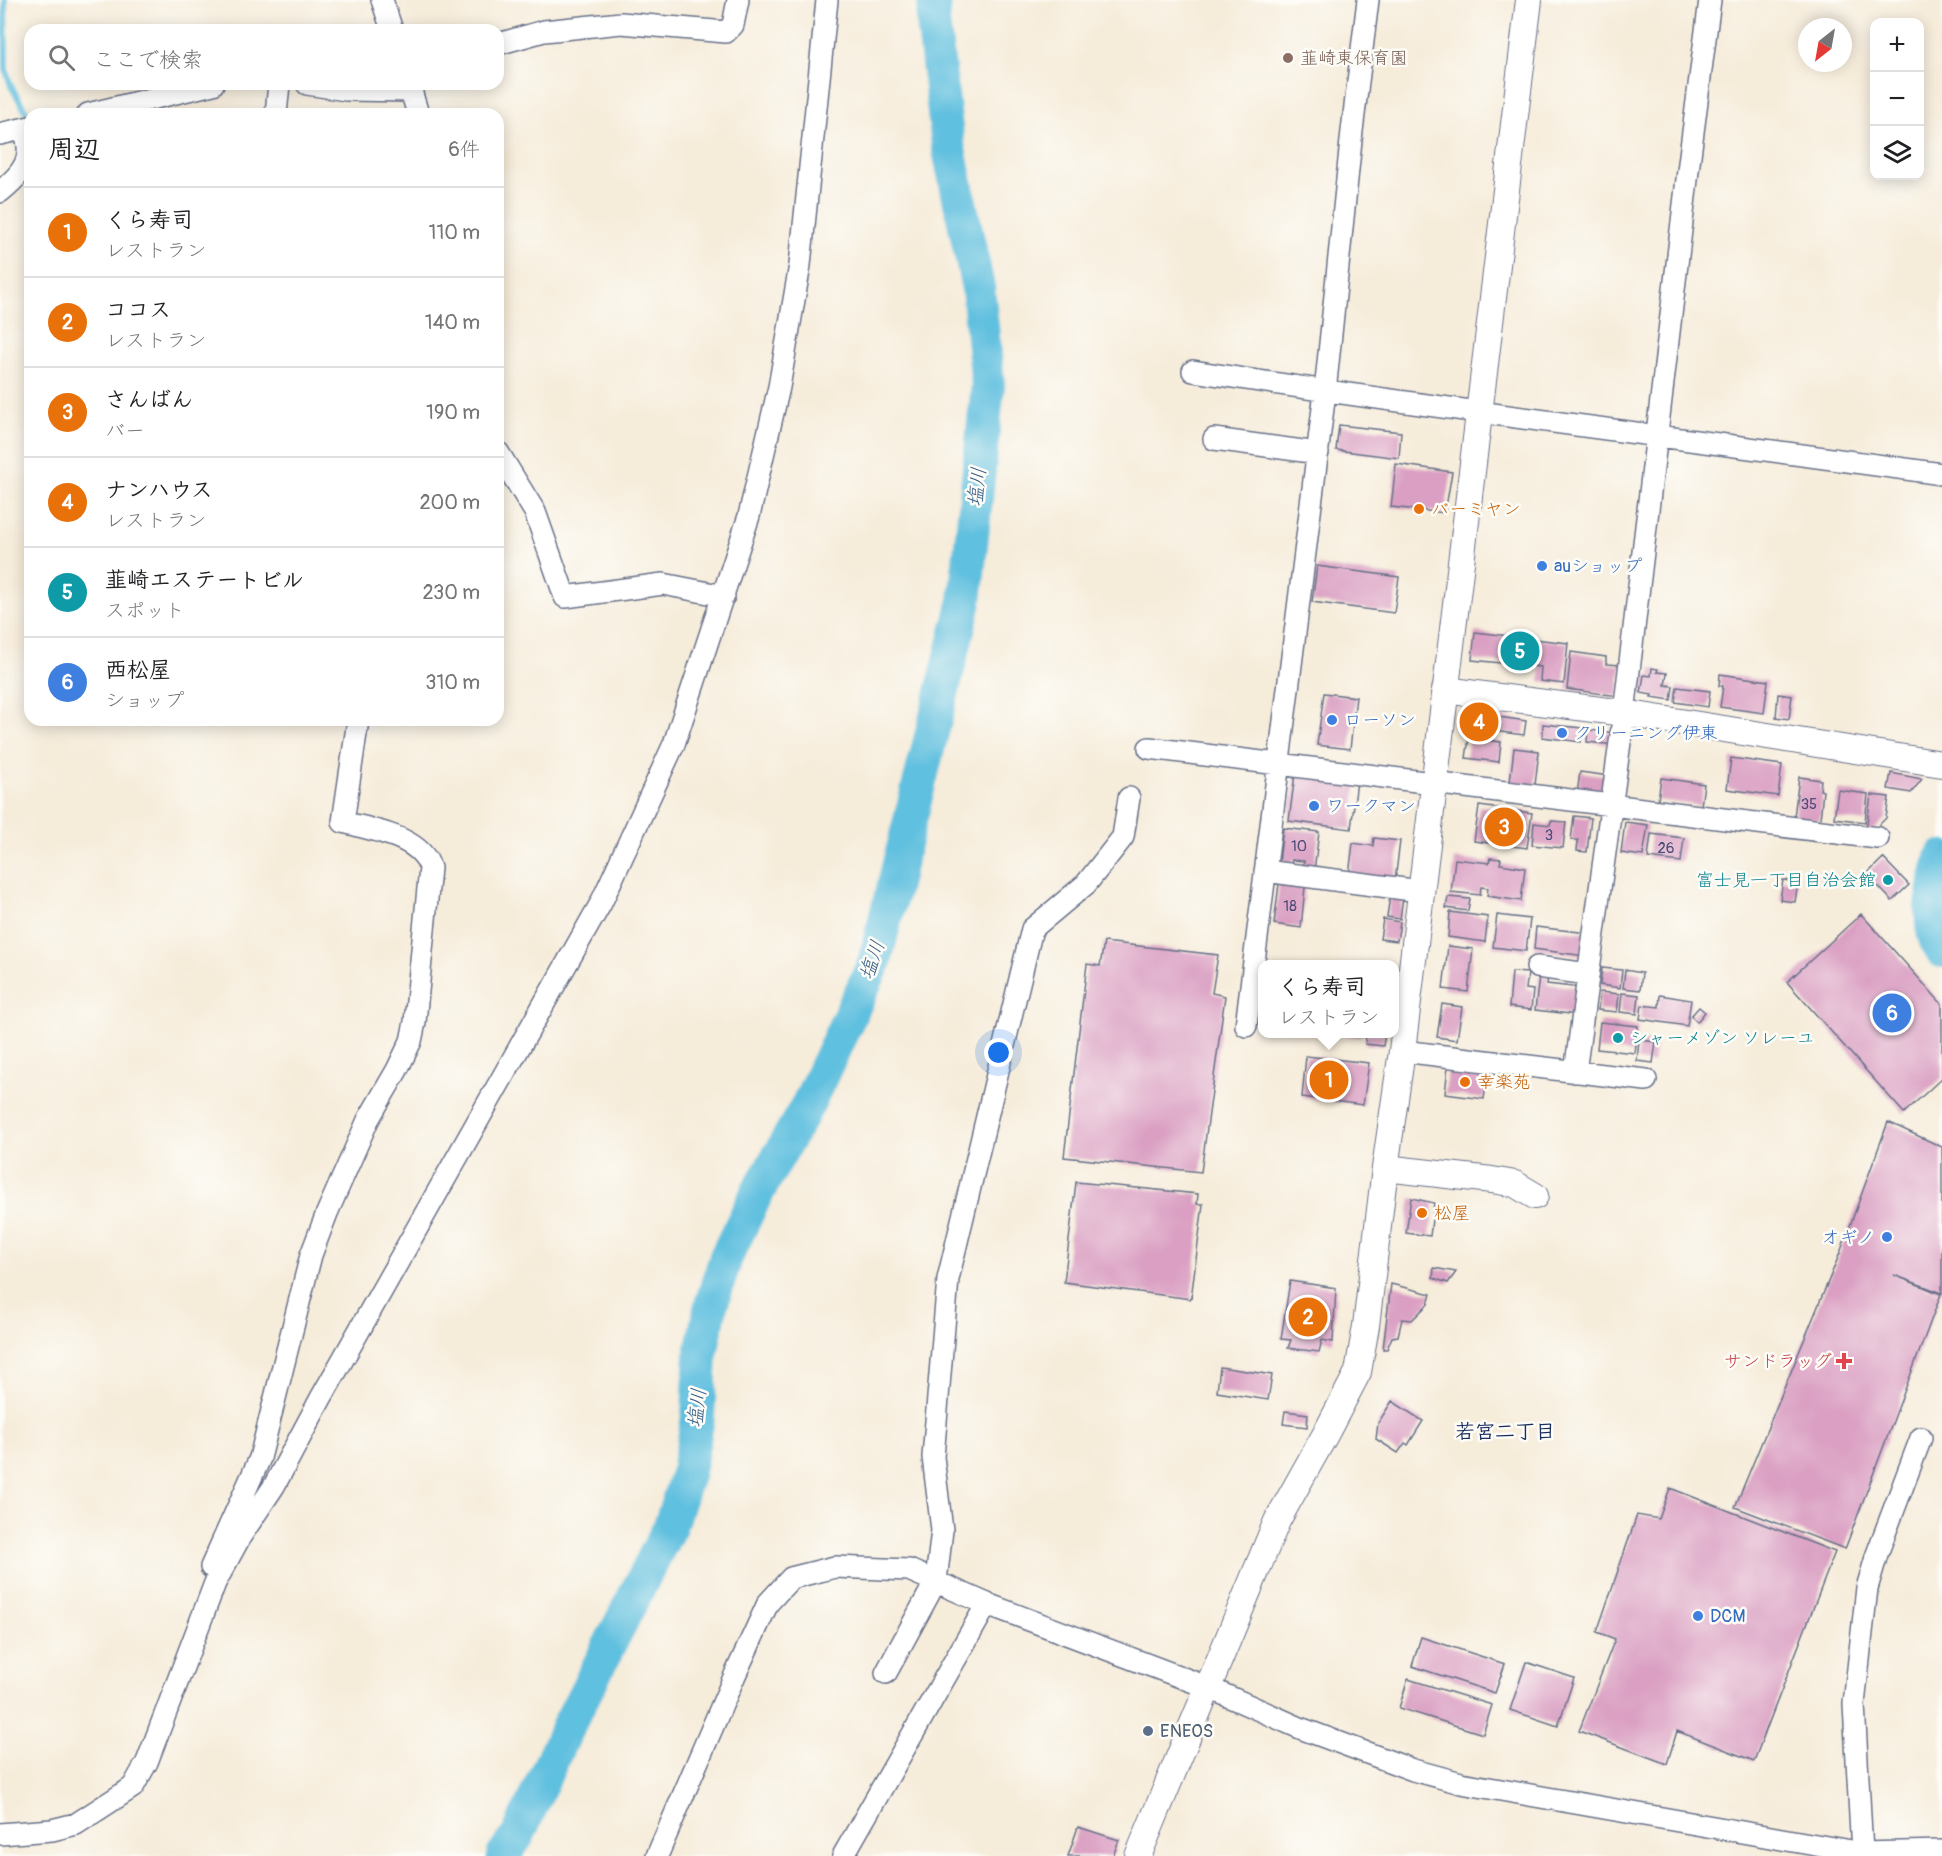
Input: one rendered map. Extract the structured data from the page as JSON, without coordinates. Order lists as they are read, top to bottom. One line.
{"districts":["若宮二丁目"],"water":["塩川"],"places":{"other":["韮崎東保育園","バーミヤン","auショップ","ローソン","クリーニング伊東","ワークマン","富士見一丁目自治会館","シャーメゾン ソレーユ","幸楽苑","松屋","オギノ","DCM","ENEOS"],"health":["サンドラッグ"]},"house_numbers":["35","3","10","26","18"],"north":"bottom left","page":{"map_buttons":["+","−"],"search":"ここで検索","heading":["周辺","6件"],"list":[{"mark":"1","name":"くら寿司","note":"レストラン","value":"110 m"},{"mark":"2","name":"ココス","note":"レストラン","value":"140 m"},{"mark":"3","name":"さんばん","note":"バー","value":"190 m"},{"mark":"4","name":"ナンハウス","note":"レストラン","value":"200 m"},{"mark":"5","name":"韮崎エステートビル","note":"スポット","value":"230 m"},{"mark":"6","name":"西松屋","note":"ショップ","value":"310 m"}],"pins":["5","4","3","6","1","2"],"popup":["くら寿司","レストラン"]}}
